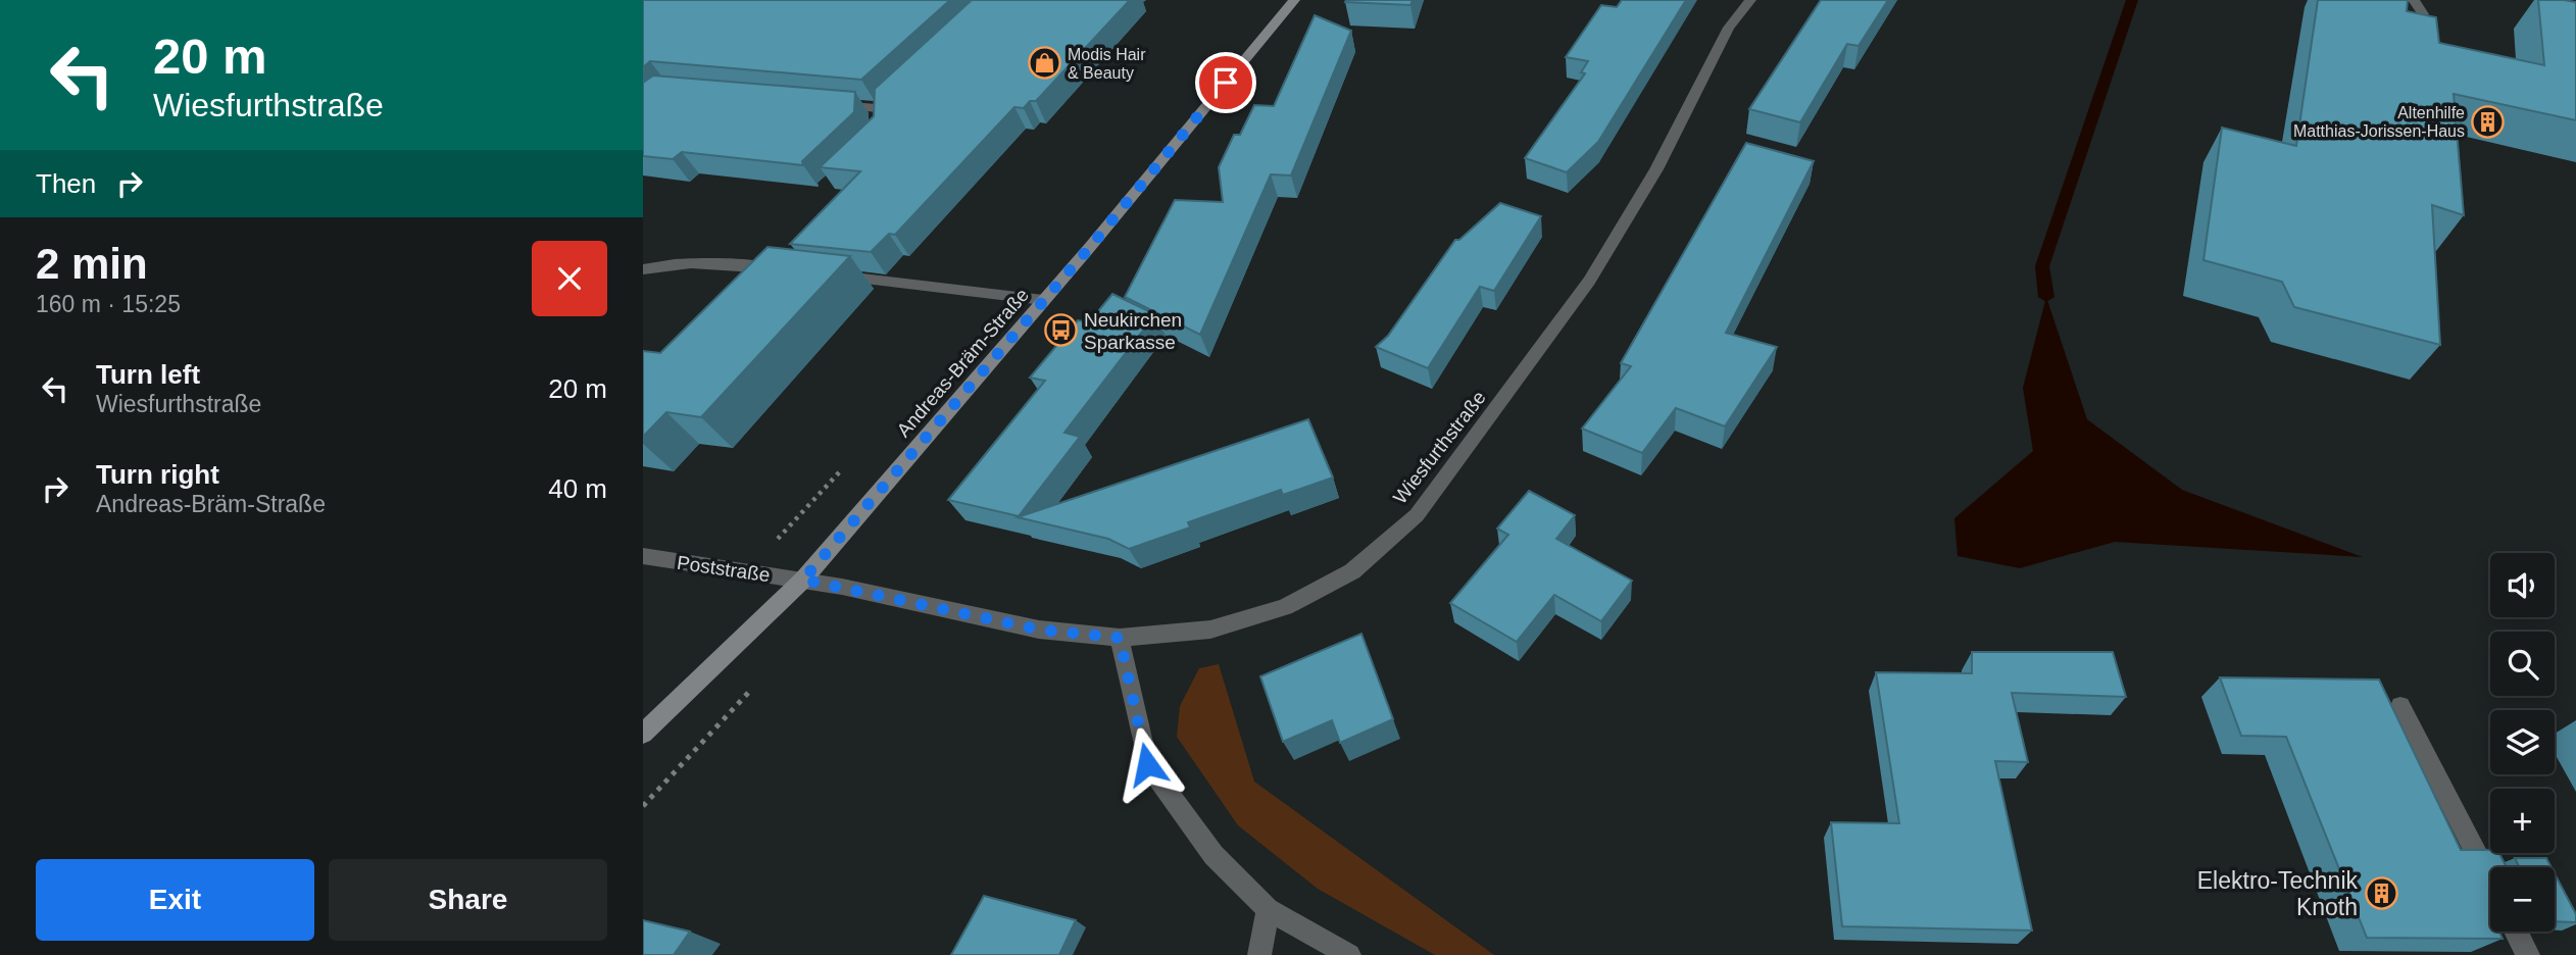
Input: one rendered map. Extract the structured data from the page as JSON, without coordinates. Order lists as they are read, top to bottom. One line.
{"streets":{"main road":["Andreas-Bräm-Straße"],"street":["Wiesfurthstraße","Poststraße"]},"crossings":[["Andreas-Bräm-Straße","Wiesfurthstraße"],["Andreas-Bräm-Straße","Poststraße"],["Wiesfurthstraße","Poststraße"]],"places":{"shop":["Modis Hair & Beauty"],"building":["Altenhilfe Matthias-Jorissen-Haus","Elektro-Technik Knoth"],"bus stop":["Neukirchen Sparkasse"]},"page":{"turn":["20 m","Wiesfurthstraße"],"then":"Then","heading":["2 min","160 m · 15:25"],"list":[{"name":"Turn left","note":"Wiesfurthstraße","value":"20 m"},{"name":"Turn right","note":"Andreas-Bräm-Straße","value":"40 m"}],"map_buttons":["+","−"],"buttons":["Exit","Share"]}}
